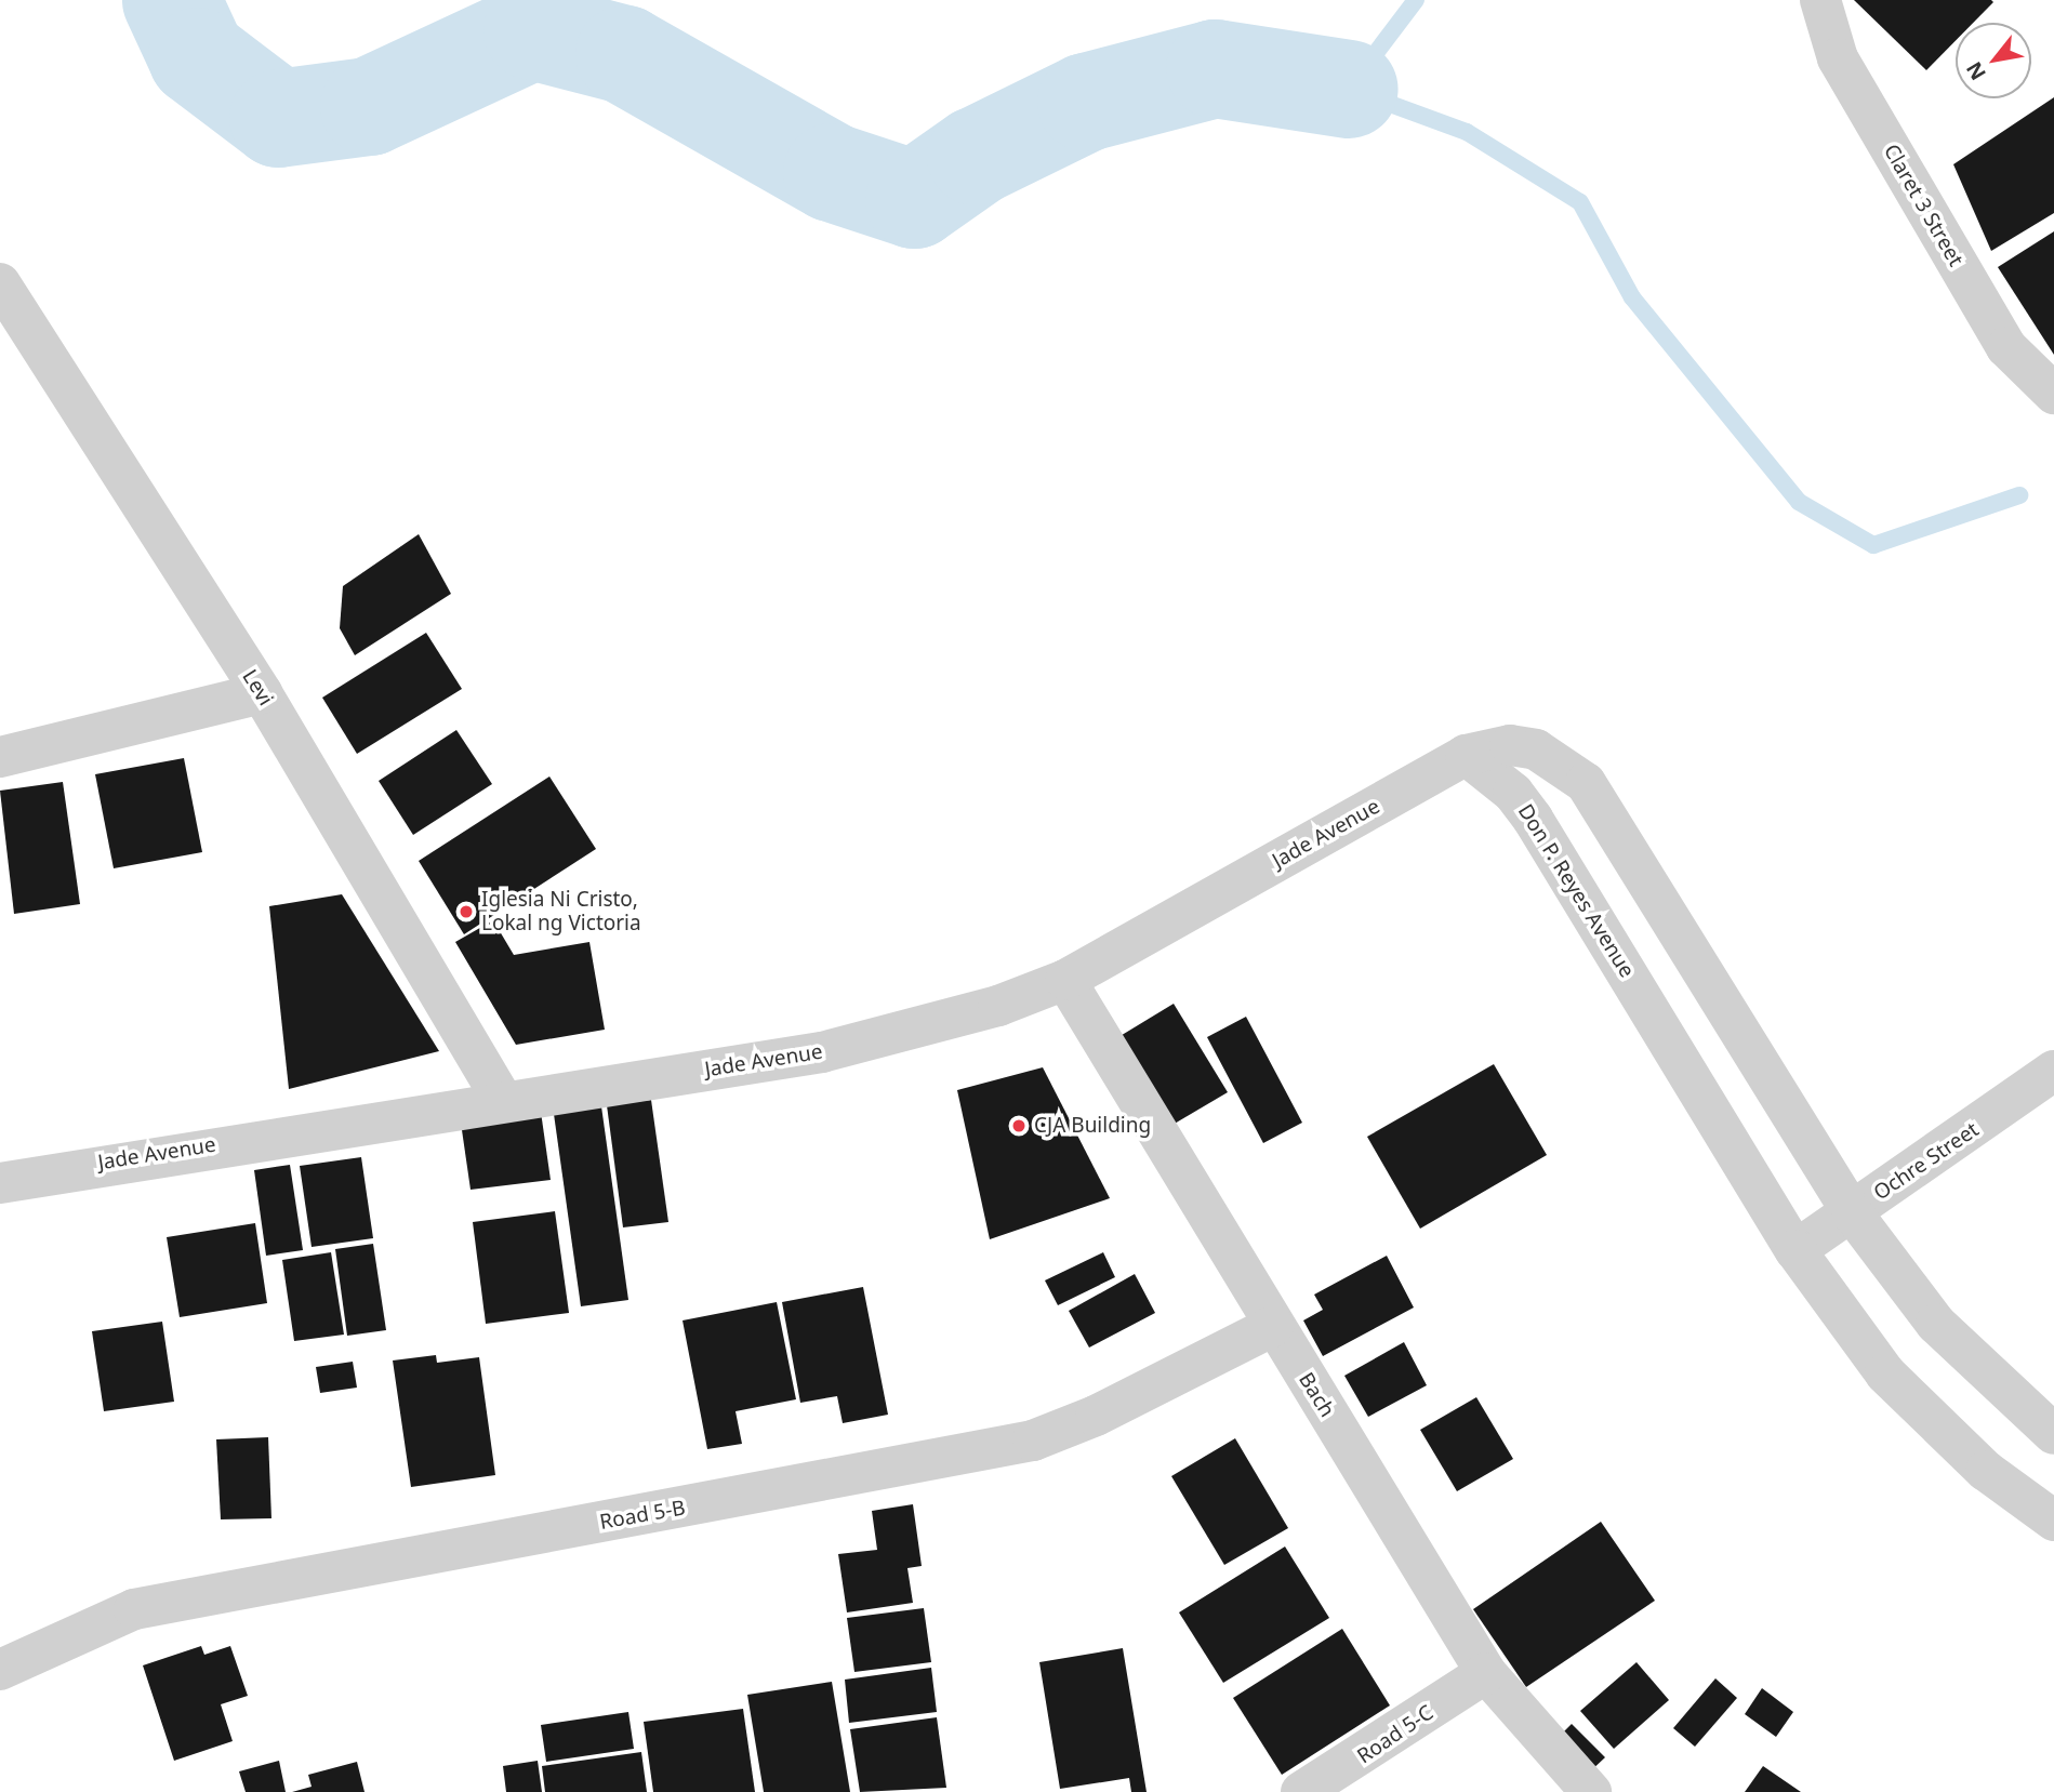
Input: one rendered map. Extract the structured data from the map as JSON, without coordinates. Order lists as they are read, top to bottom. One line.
{"streets":{"street":["Claret 3 Street","Levi","Jade Avenue","Don P. Reyes Avenue","Ochre Street","Bach","Road 5-B","Road 5-C"]},"crossings":[["Levi","Jade Avenue"],["Jade Avenue","Don P. Reyes Avenue"],["Jade Avenue","Bach"],["Don P. Reyes Avenue","Ochre Street"],["Bach","Road 5-B"],["Bach","Road 5-C"]],"places":["Iglesia Ni Cristo, Lokal ng Victoria","CJA Building"],"north":"bottom left"}
